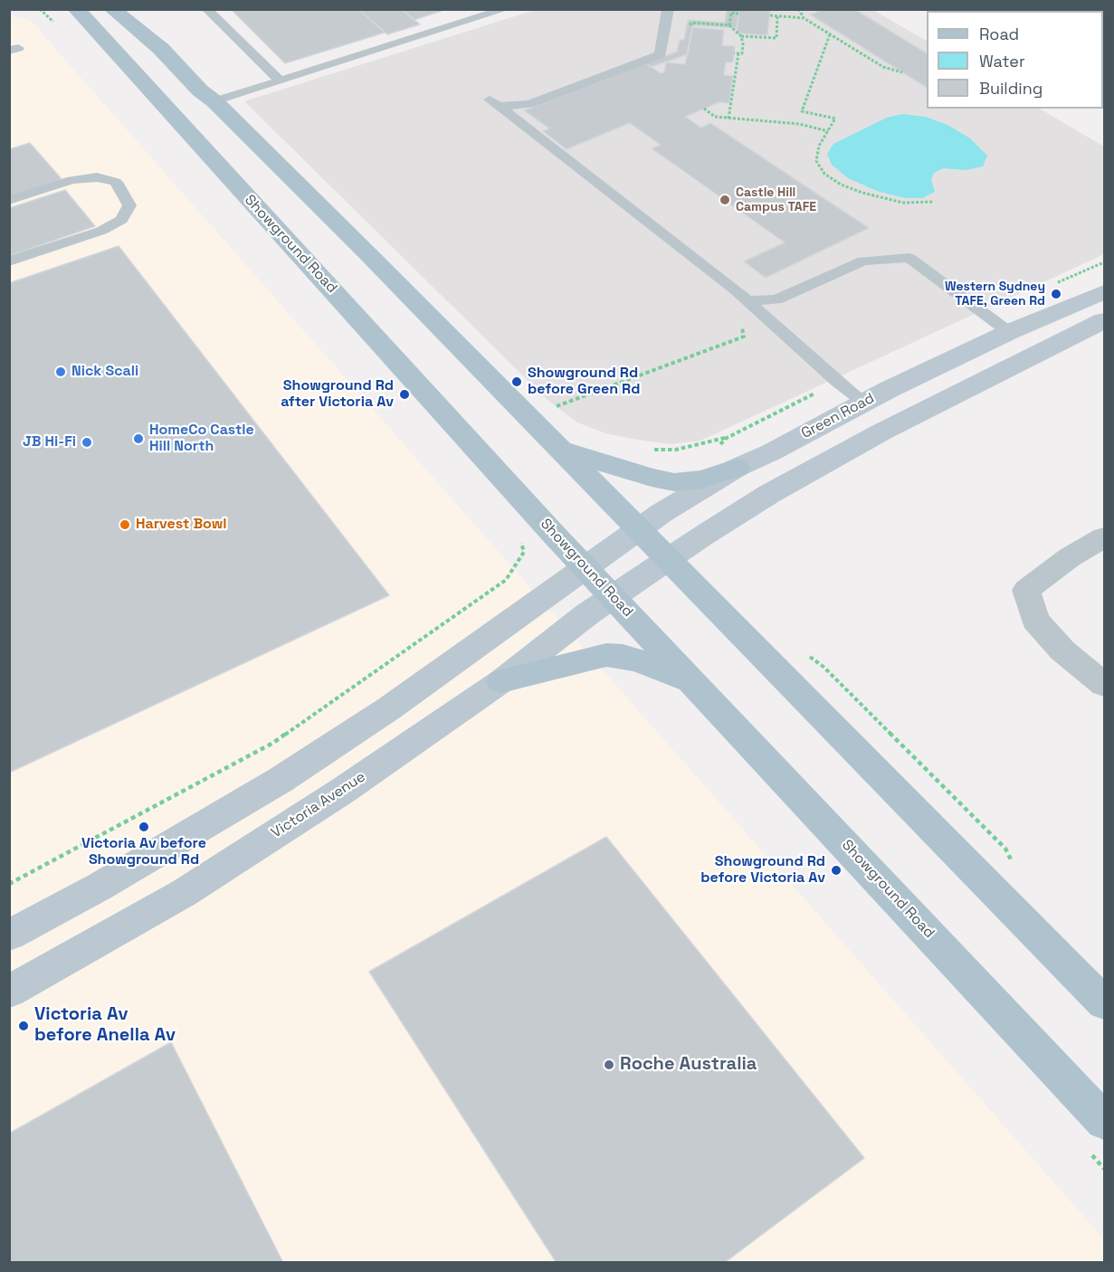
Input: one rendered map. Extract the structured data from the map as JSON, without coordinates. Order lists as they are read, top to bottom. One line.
{"streets":{"main road":["Showground Road","Green Road","Victoria Avenue"]},"crossings":[["Showground Road","Green Road"],["Showground Road","Victoria Avenue"]],"places":["Castle Hill Campus TAFE","Western Sydney TAFE, Green Rd","Nick Scali","Showground Rd before Green Rd","Showground Rd after Victoria Av","HomeCo Castle Hill North","JB Hi-Fi","Harvest Bowl","Victoria Av before Showground Rd","Showground Rd before Victoria Av","Victoria Av before Anella Av","Roche Australia"],"legend":["Road","Water","Building"]}
